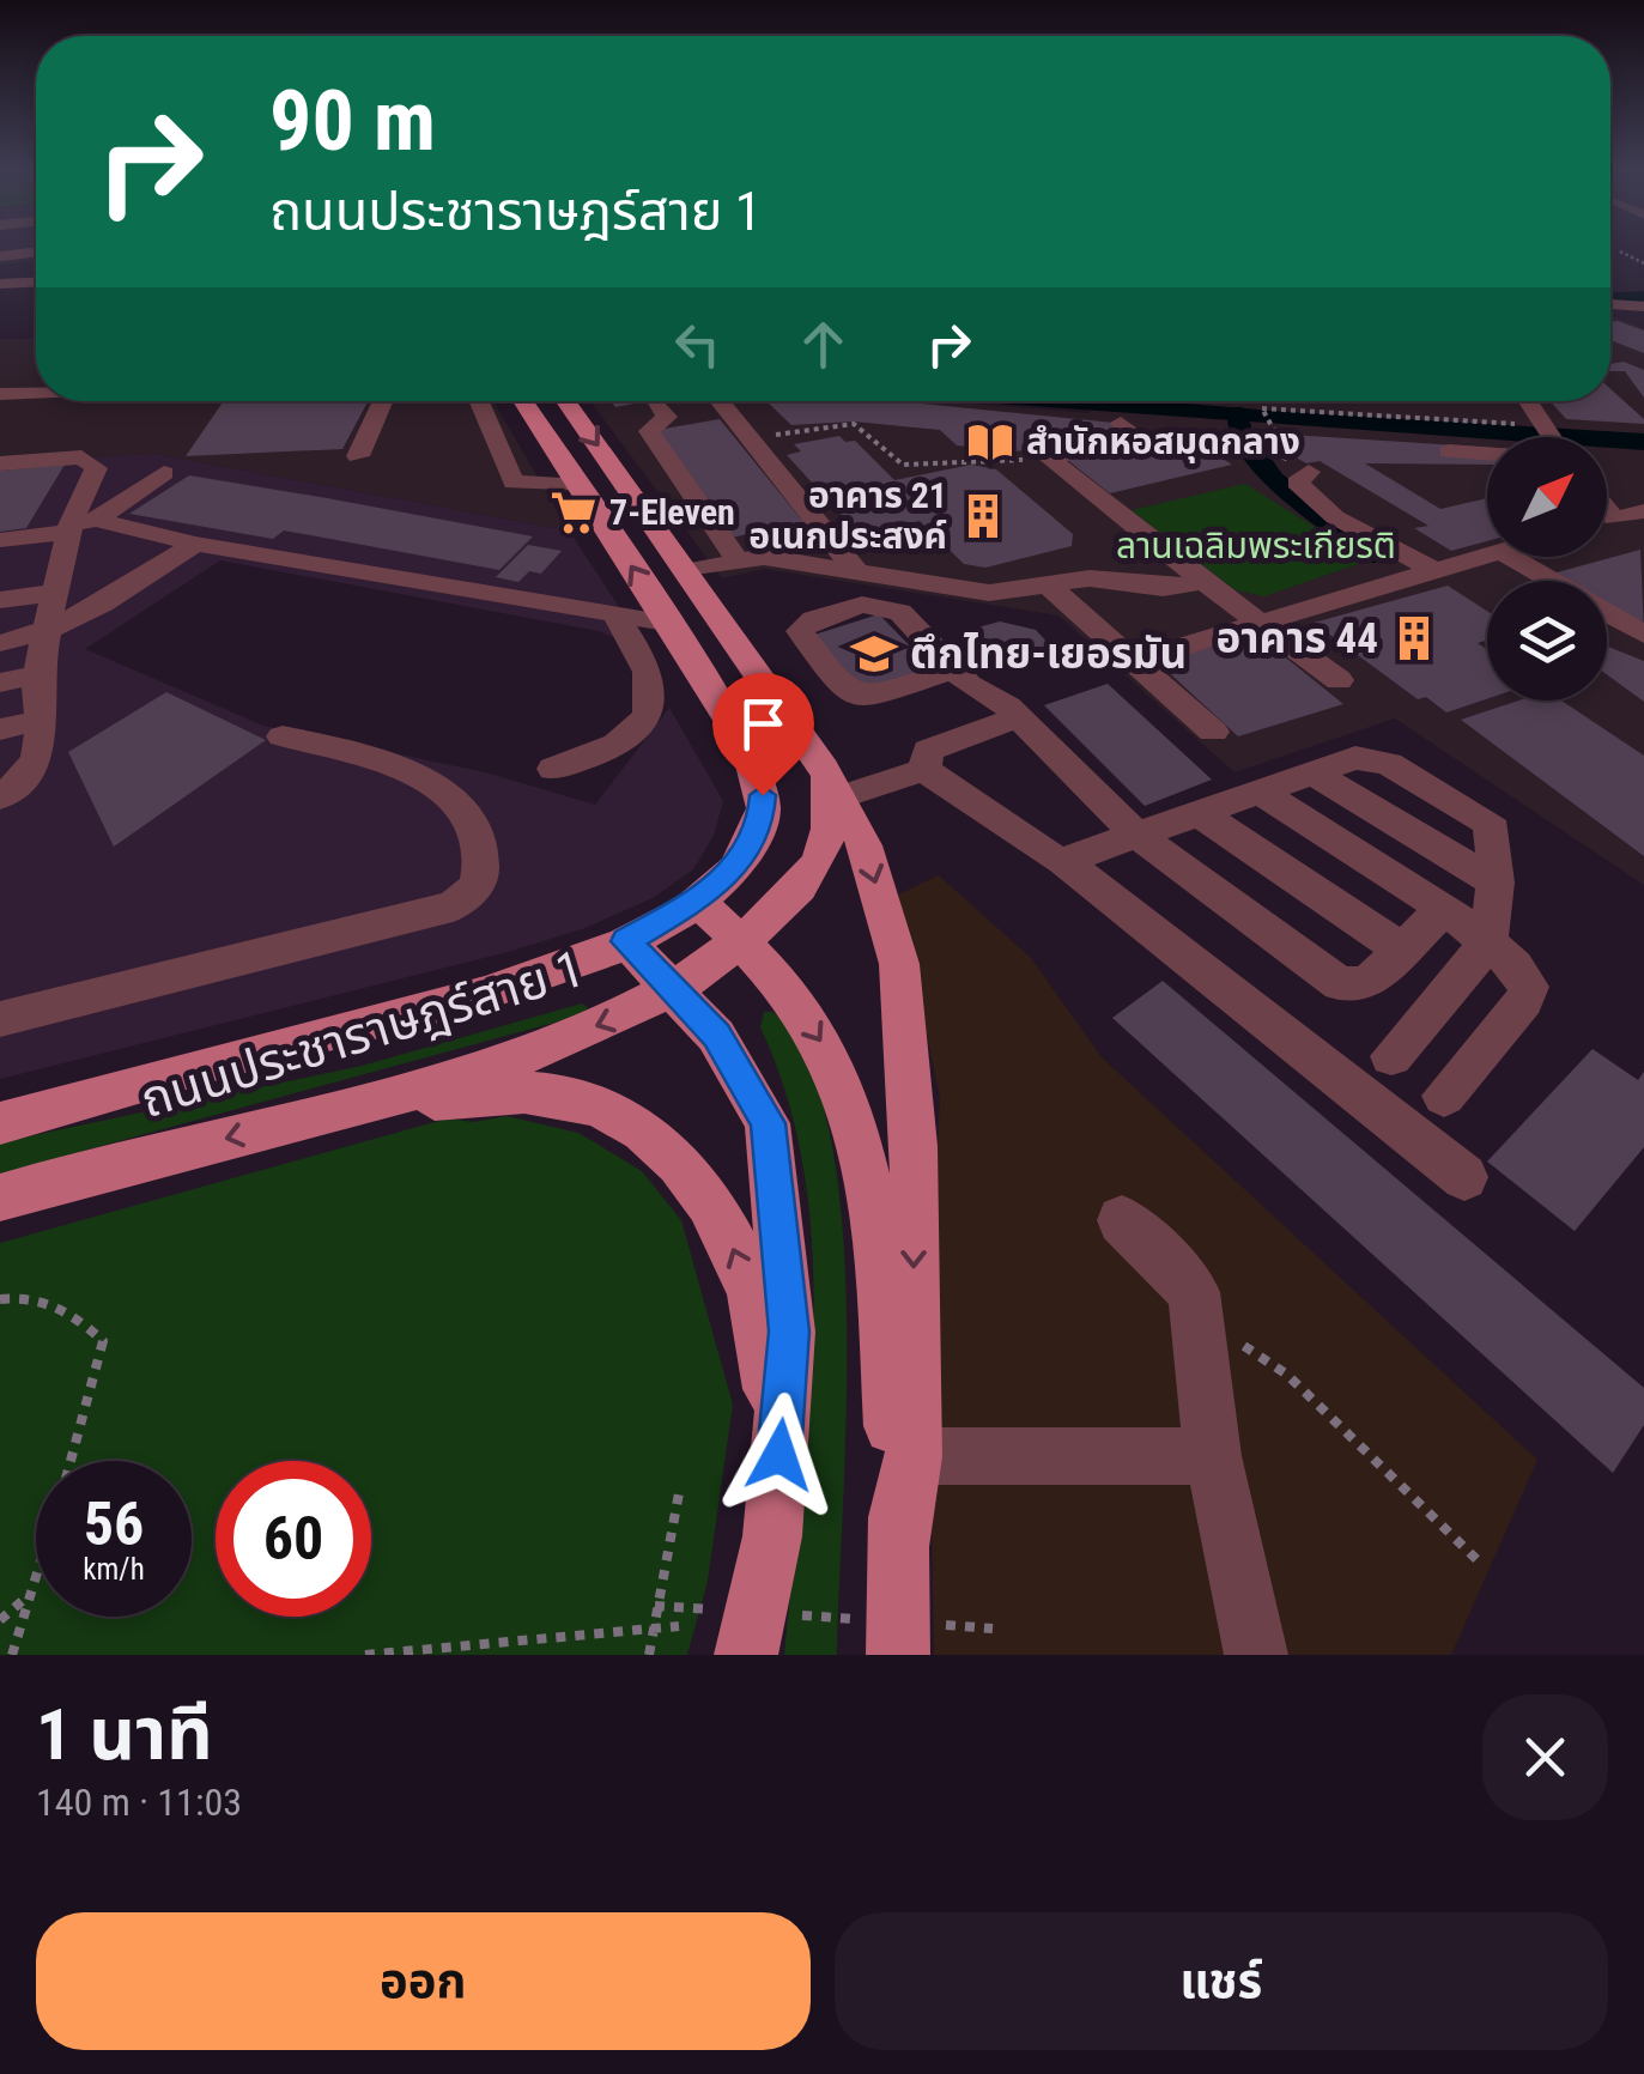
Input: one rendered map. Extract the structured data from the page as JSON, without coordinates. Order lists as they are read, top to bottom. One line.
{"streets":{"main road":["ถนนประชาราษฎร์สาย 1"]},"parks":["ลานเฉลิมพระเกียรติ"],"places":{"library":["สำนักหอสมุดกลาง"],"supermarket":["7-Eleven"],"building":["อาคาร 21 อเนกประสงค์","อาคาร 44"],"school or university":["ตึกไทย-เยอรมัน"]},"north":"top right","page":{"turn":["90 m","ถนนประชาราษฎร์สาย 1"],"speed":"56 km/h","limit":"60","heading":["1 นาที","140 m · 11:03"],"buttons":["ออก","แชร์"]}}
